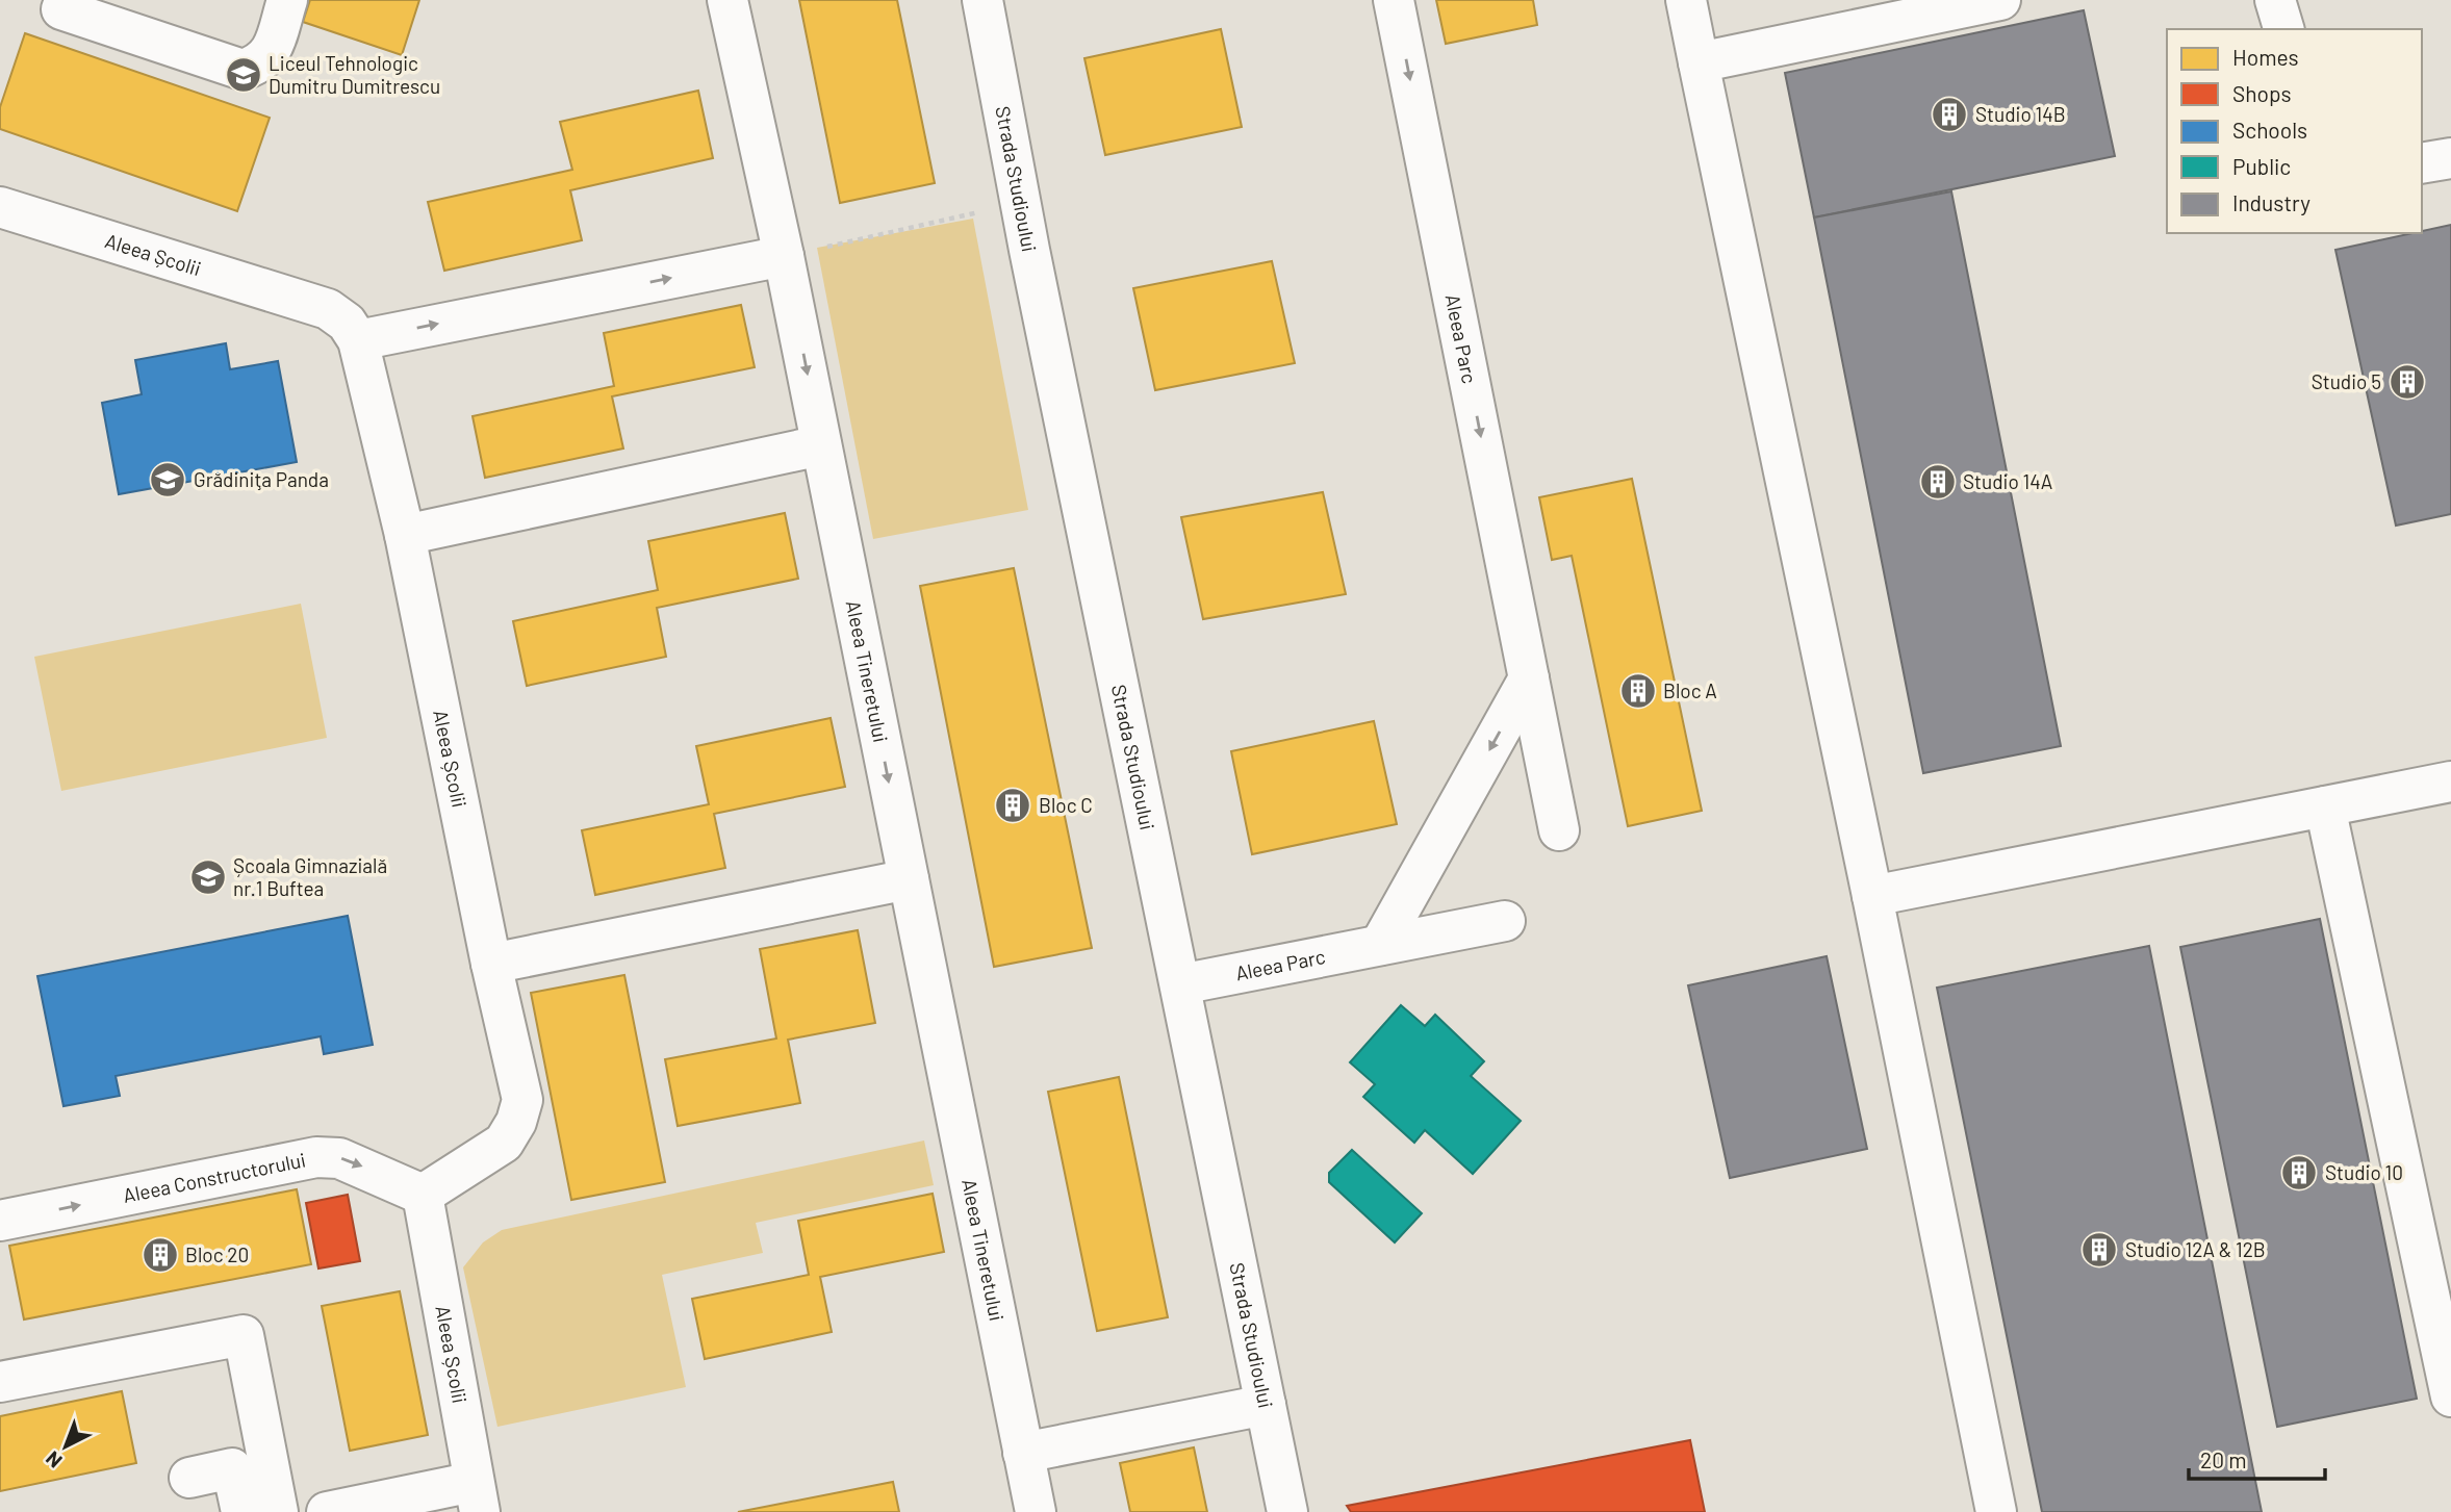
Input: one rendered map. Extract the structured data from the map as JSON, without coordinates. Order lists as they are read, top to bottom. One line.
{"streets":{"street":["Strada Studioului","Aleea Școlii","Aleea Parc","Aleea Tineretului","Aleea Constructorului"]},"crossings":[["Strada Studioului","Aleea Parc"],["Aleea Școlii","Aleea Constructorului"]],"one_way":["Aleea Tineretului","Aleea Constructorului"],"places":{"school or university":["Liceul Tehnologic Dumitru Dumitrescu","Grădiniţa Panda","Școala Gimnazială nr.1 Buftea"],"building":["Studio 14B","Studio 5","Studio 14A","Bloc A","Bloc C","Studio 10","Studio 12A & 12B","Bloc 20"]},"legend":["Homes","Shops","Schools","Public","Industry"],"scale_bar":"20 m","north":"bottom left"}
